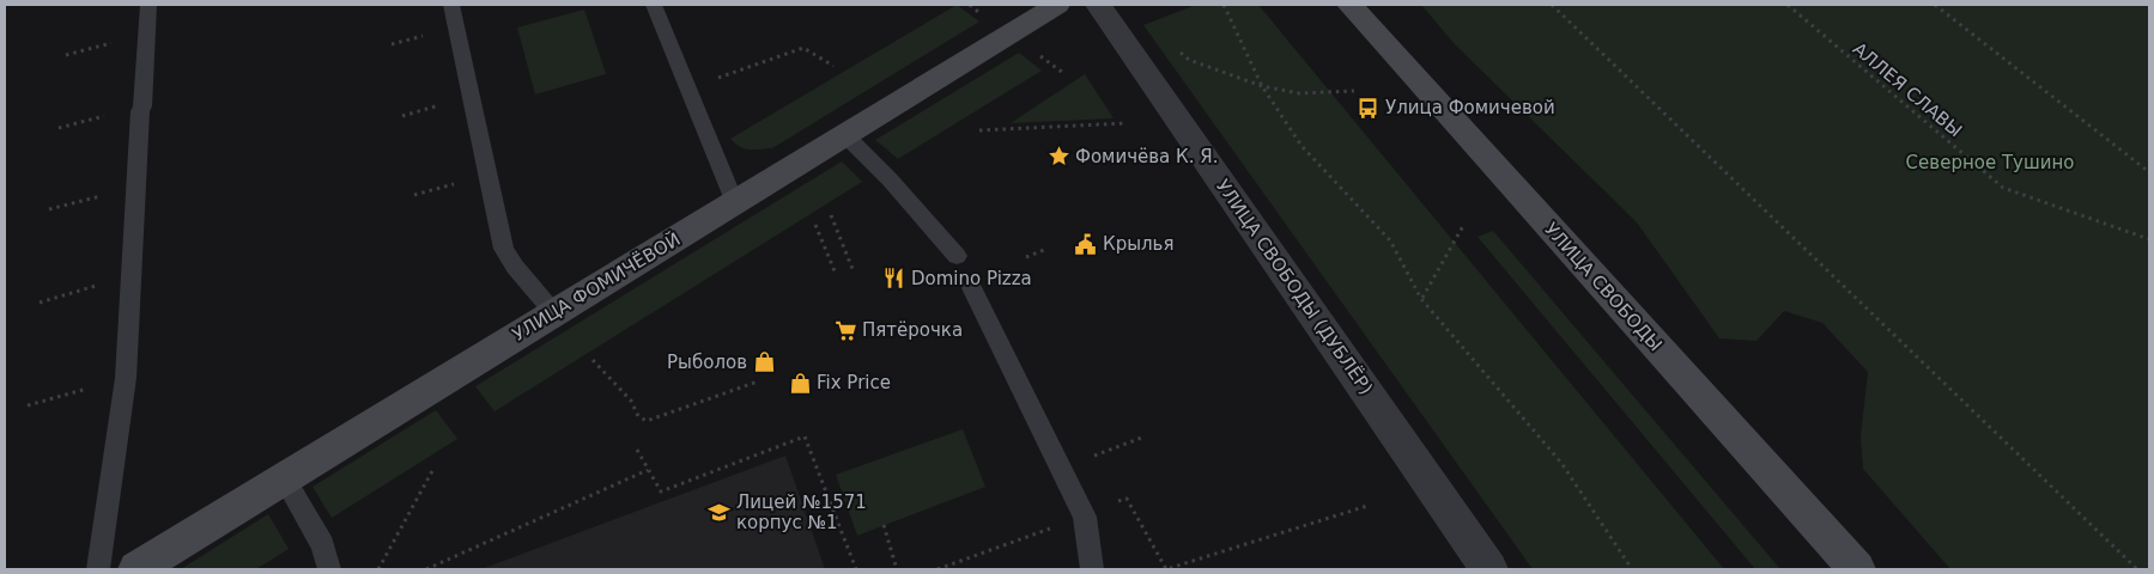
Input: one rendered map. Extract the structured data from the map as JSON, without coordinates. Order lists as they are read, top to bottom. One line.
{"streets":{"street":["УЛИЦА ФОМИЧЁВОЙ","УЛИЦА СВОБОДЫ (ДУБЛЁР)","УЛИЦА СВОБОДЫ"],"path":["АЛЛЕЯ СЛАВЫ"]},"parks":["Северное Тушино"],"places":{"bus stop":["Улица Фомичевой"],"place":["Фомичёва К. Я."],"public building":["Крылья"],"restaurant":["Domino Pizza"],"supermarket":["Пятёрочка"],"shop":["Рыболов","Fix Price"],"school or university":["Лицей №1571 корпус №1"]}}
